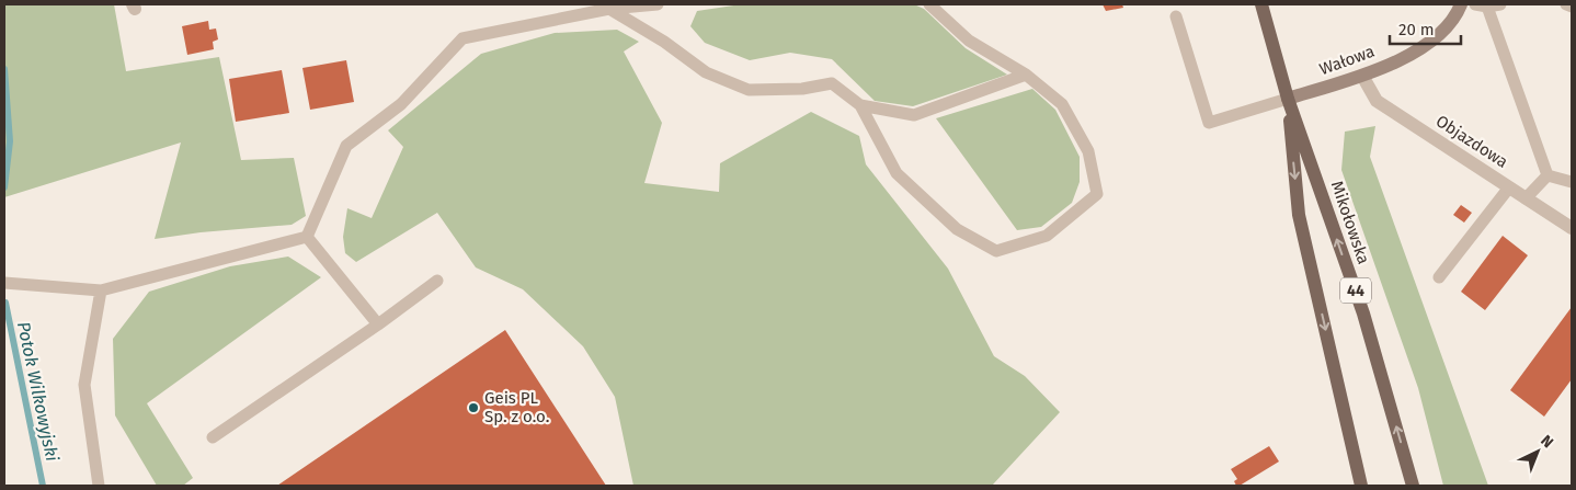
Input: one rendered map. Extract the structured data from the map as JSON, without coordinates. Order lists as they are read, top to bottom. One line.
{"streets":{"main road":["Mikołowska","44"],"street":["Wałowa","Objazdowa"]},"crossings":[["Wałowa","Objazdowa"],["Wałowa","Mikołowska"]],"water":["Potok Wilkowyjski"],"places":["Geis PL Sp. z o.o."],"scale_bar":"20 m","north":"top right"}
